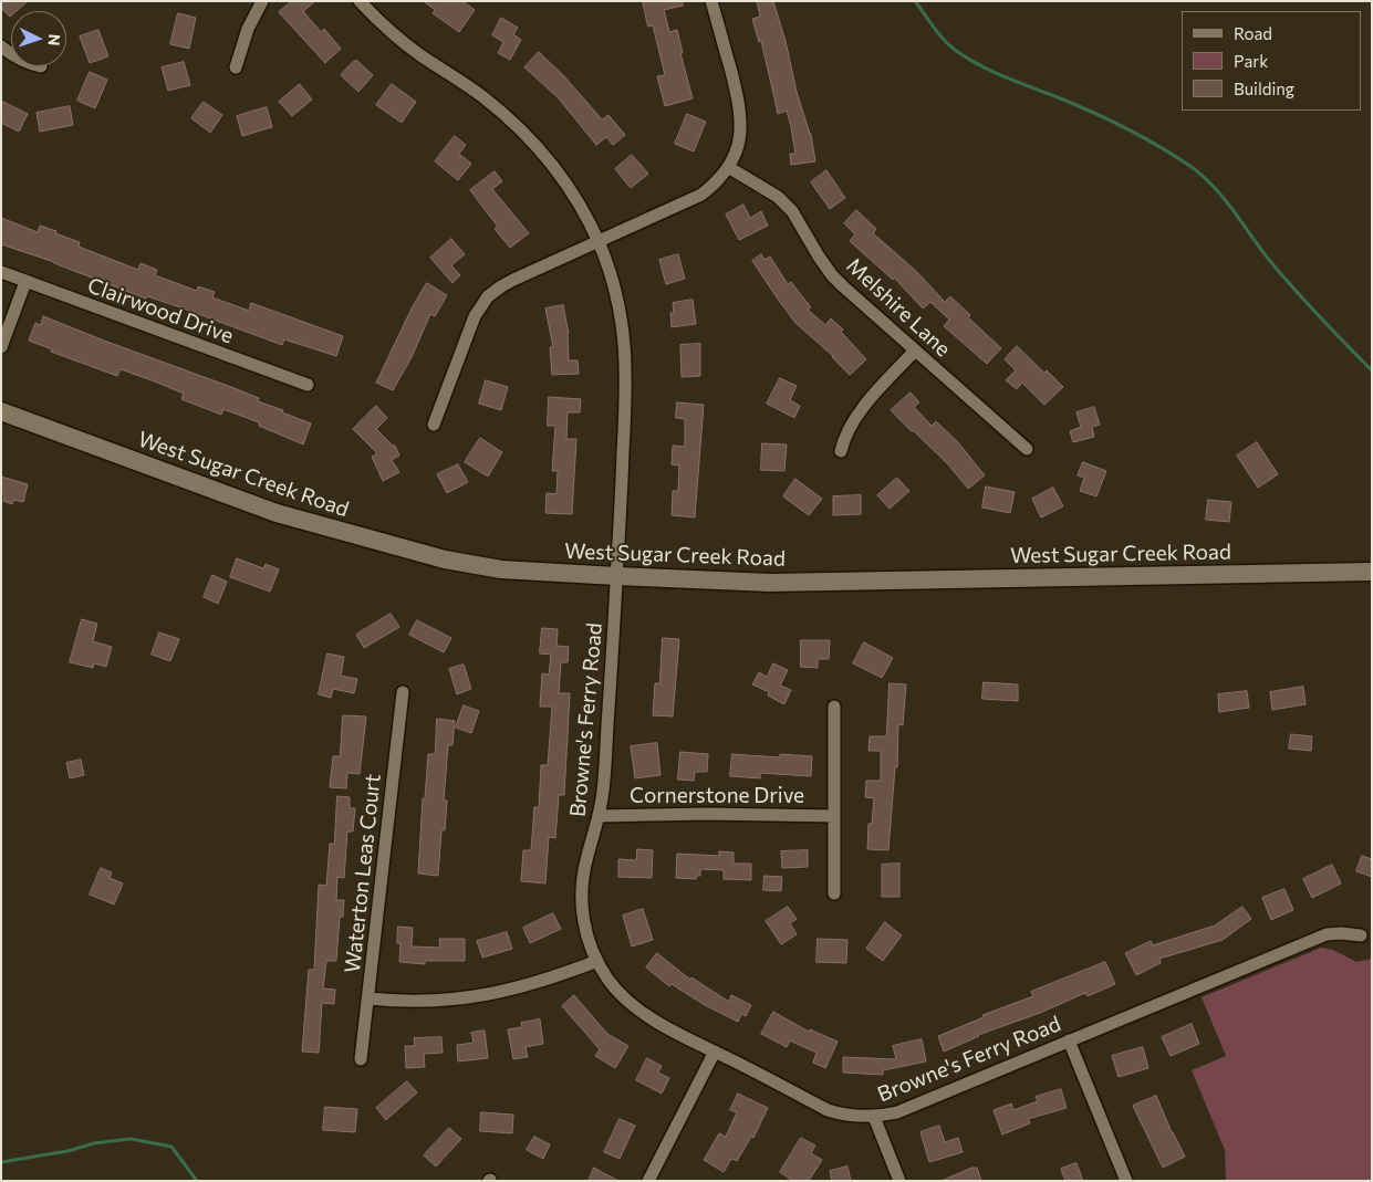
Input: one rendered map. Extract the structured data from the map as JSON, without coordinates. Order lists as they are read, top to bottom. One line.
{"streets":{"main road":["West Sugar Creek Road"],"street":["Melshire Lane","Clairwood Drive","Browne's Ferry Road","Cornerstone Drive","Waterton Leas Court"]},"crossings":[["West Sugar Creek Road","Browne's Ferry Road"],["Browne's Ferry Road","Cornerstone Drive"]],"legend":["Road","Park","Building"],"north":"right"}
